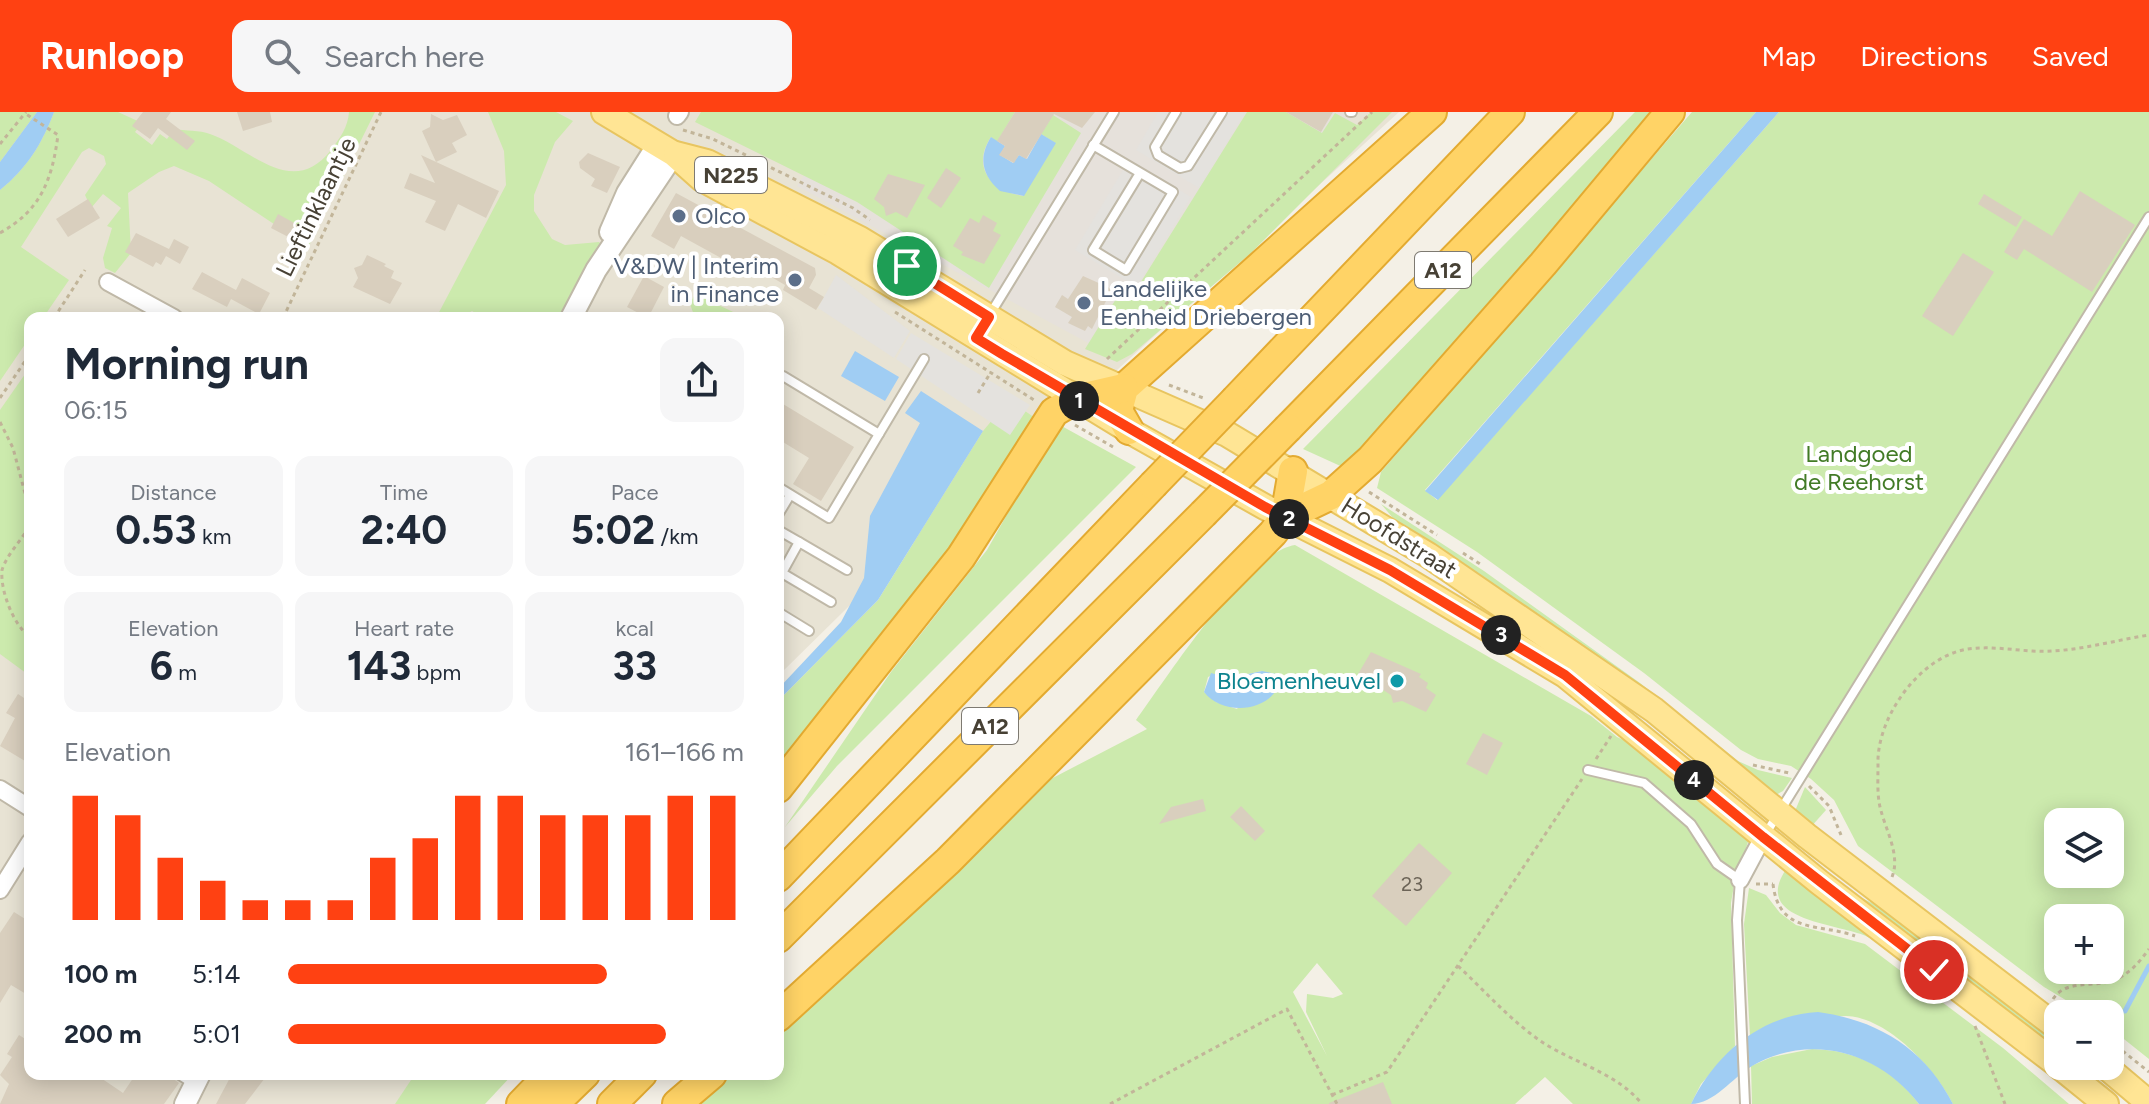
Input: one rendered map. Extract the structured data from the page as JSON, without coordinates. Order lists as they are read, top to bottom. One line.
{"streets":{"highway":["A12"],"main road":["N225","Hoofdstraat"],"path":["Lieftinklaantje"]},"crossings":[["A12","Hoofdstraat"]],"parks":["Landgoed de Reehorst"],"places":["Olco","V&DW | Interim in Finance","Landelijke Eenheid Driebergen","Bloemenheuvel"],"house_numbers":["23"],"page":{"header":"Runloop","search":"Search here","nav":["Map","Directions","Saved"],"heading":["Morning run","06:15"],"pins":["1","2","3","4"],"stats":[["Distance","0.53 km"],["Time","2:40"],["Pace","5:02 /km"],["Elevation","6 m"],["Heart rate","143 bpm"],["kcal","33"]],"chart":["Elevation","161–166 m"],"map_buttons":["+","−"],"list":[{"name":"100 m","note":"5:14"},{"name":"200 m","note":"5:01"}]}}
